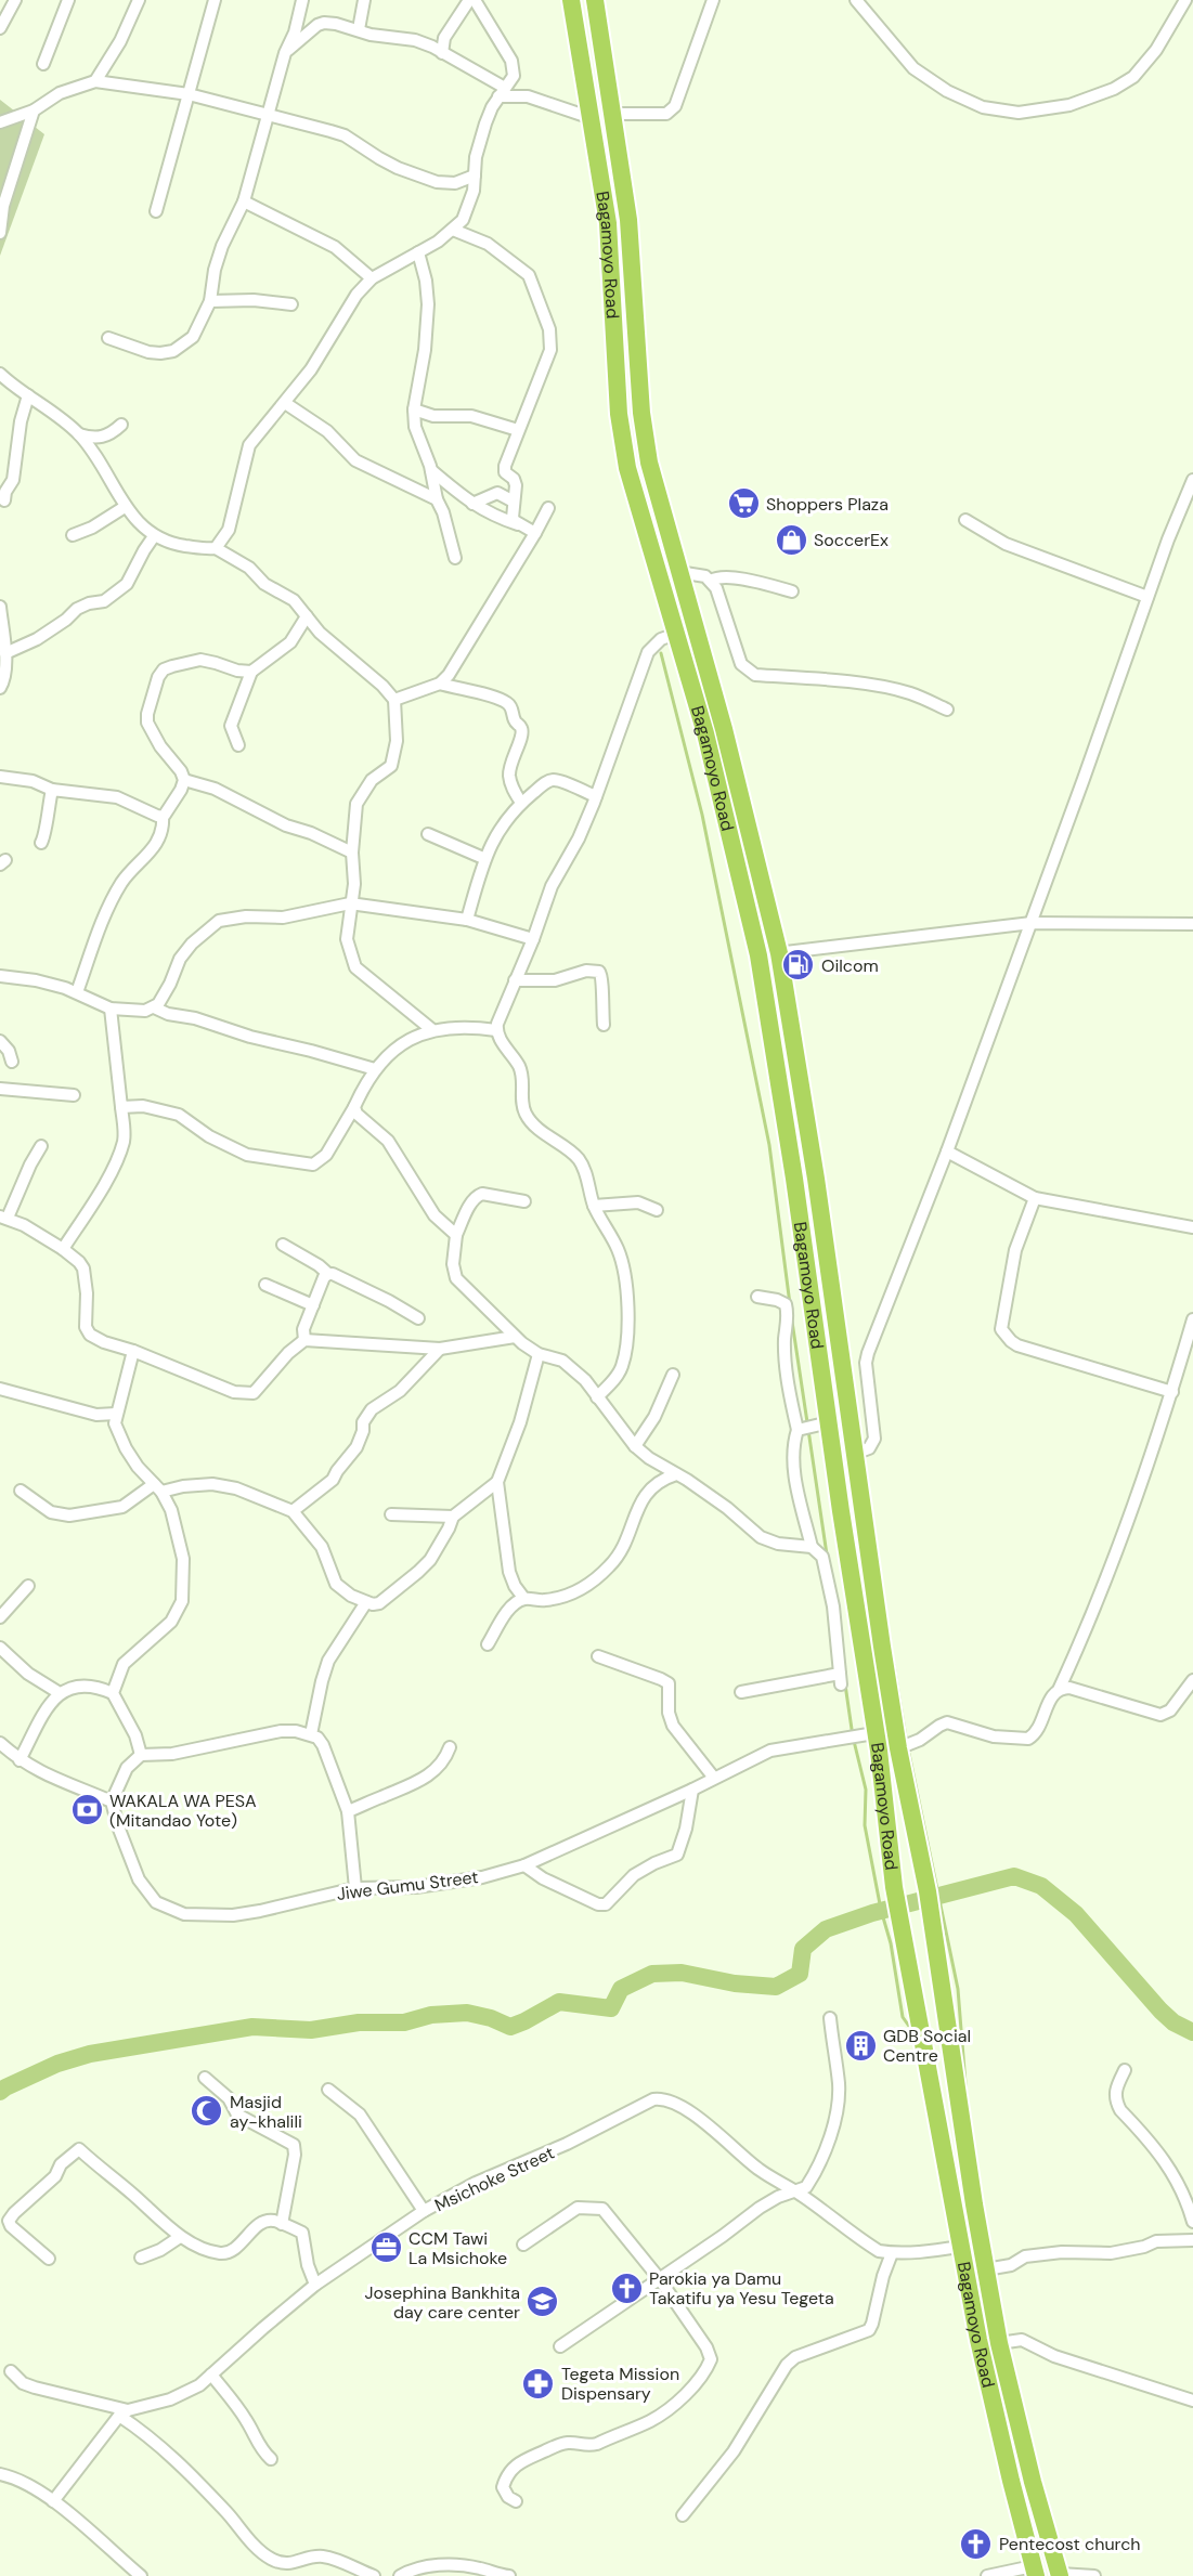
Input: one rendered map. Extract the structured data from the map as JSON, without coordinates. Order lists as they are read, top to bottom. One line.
{"streets":{"highway":["Bagamoyo Road"],"street":["Jiwe Gumu Street","Msichoke Street"]},"crossings":[["Bagamoyo Road","Jiwe Gumu Street"],["Bagamoyo Road","Msichoke Street"]],"places":{"supermarket":["Shoppers Plaza"],"shop":["SoccerEx"],"fuel station":["Oilcom"],"bank":["WAKALA WA PESA (Mitandao Yote)"],"building":["GDB Social Centre"],"mosque":["Masjid ay-khalili"],"office":["CCM Tawi La Msichoke"],"church":["Parokia ya Damu Takatifu ya Yesu Tegeta","Pentecost church"],"school or university":["Josephina Bankhita day care center"],"pharmacy":["Tegeta Mission Dispensary"]}}
